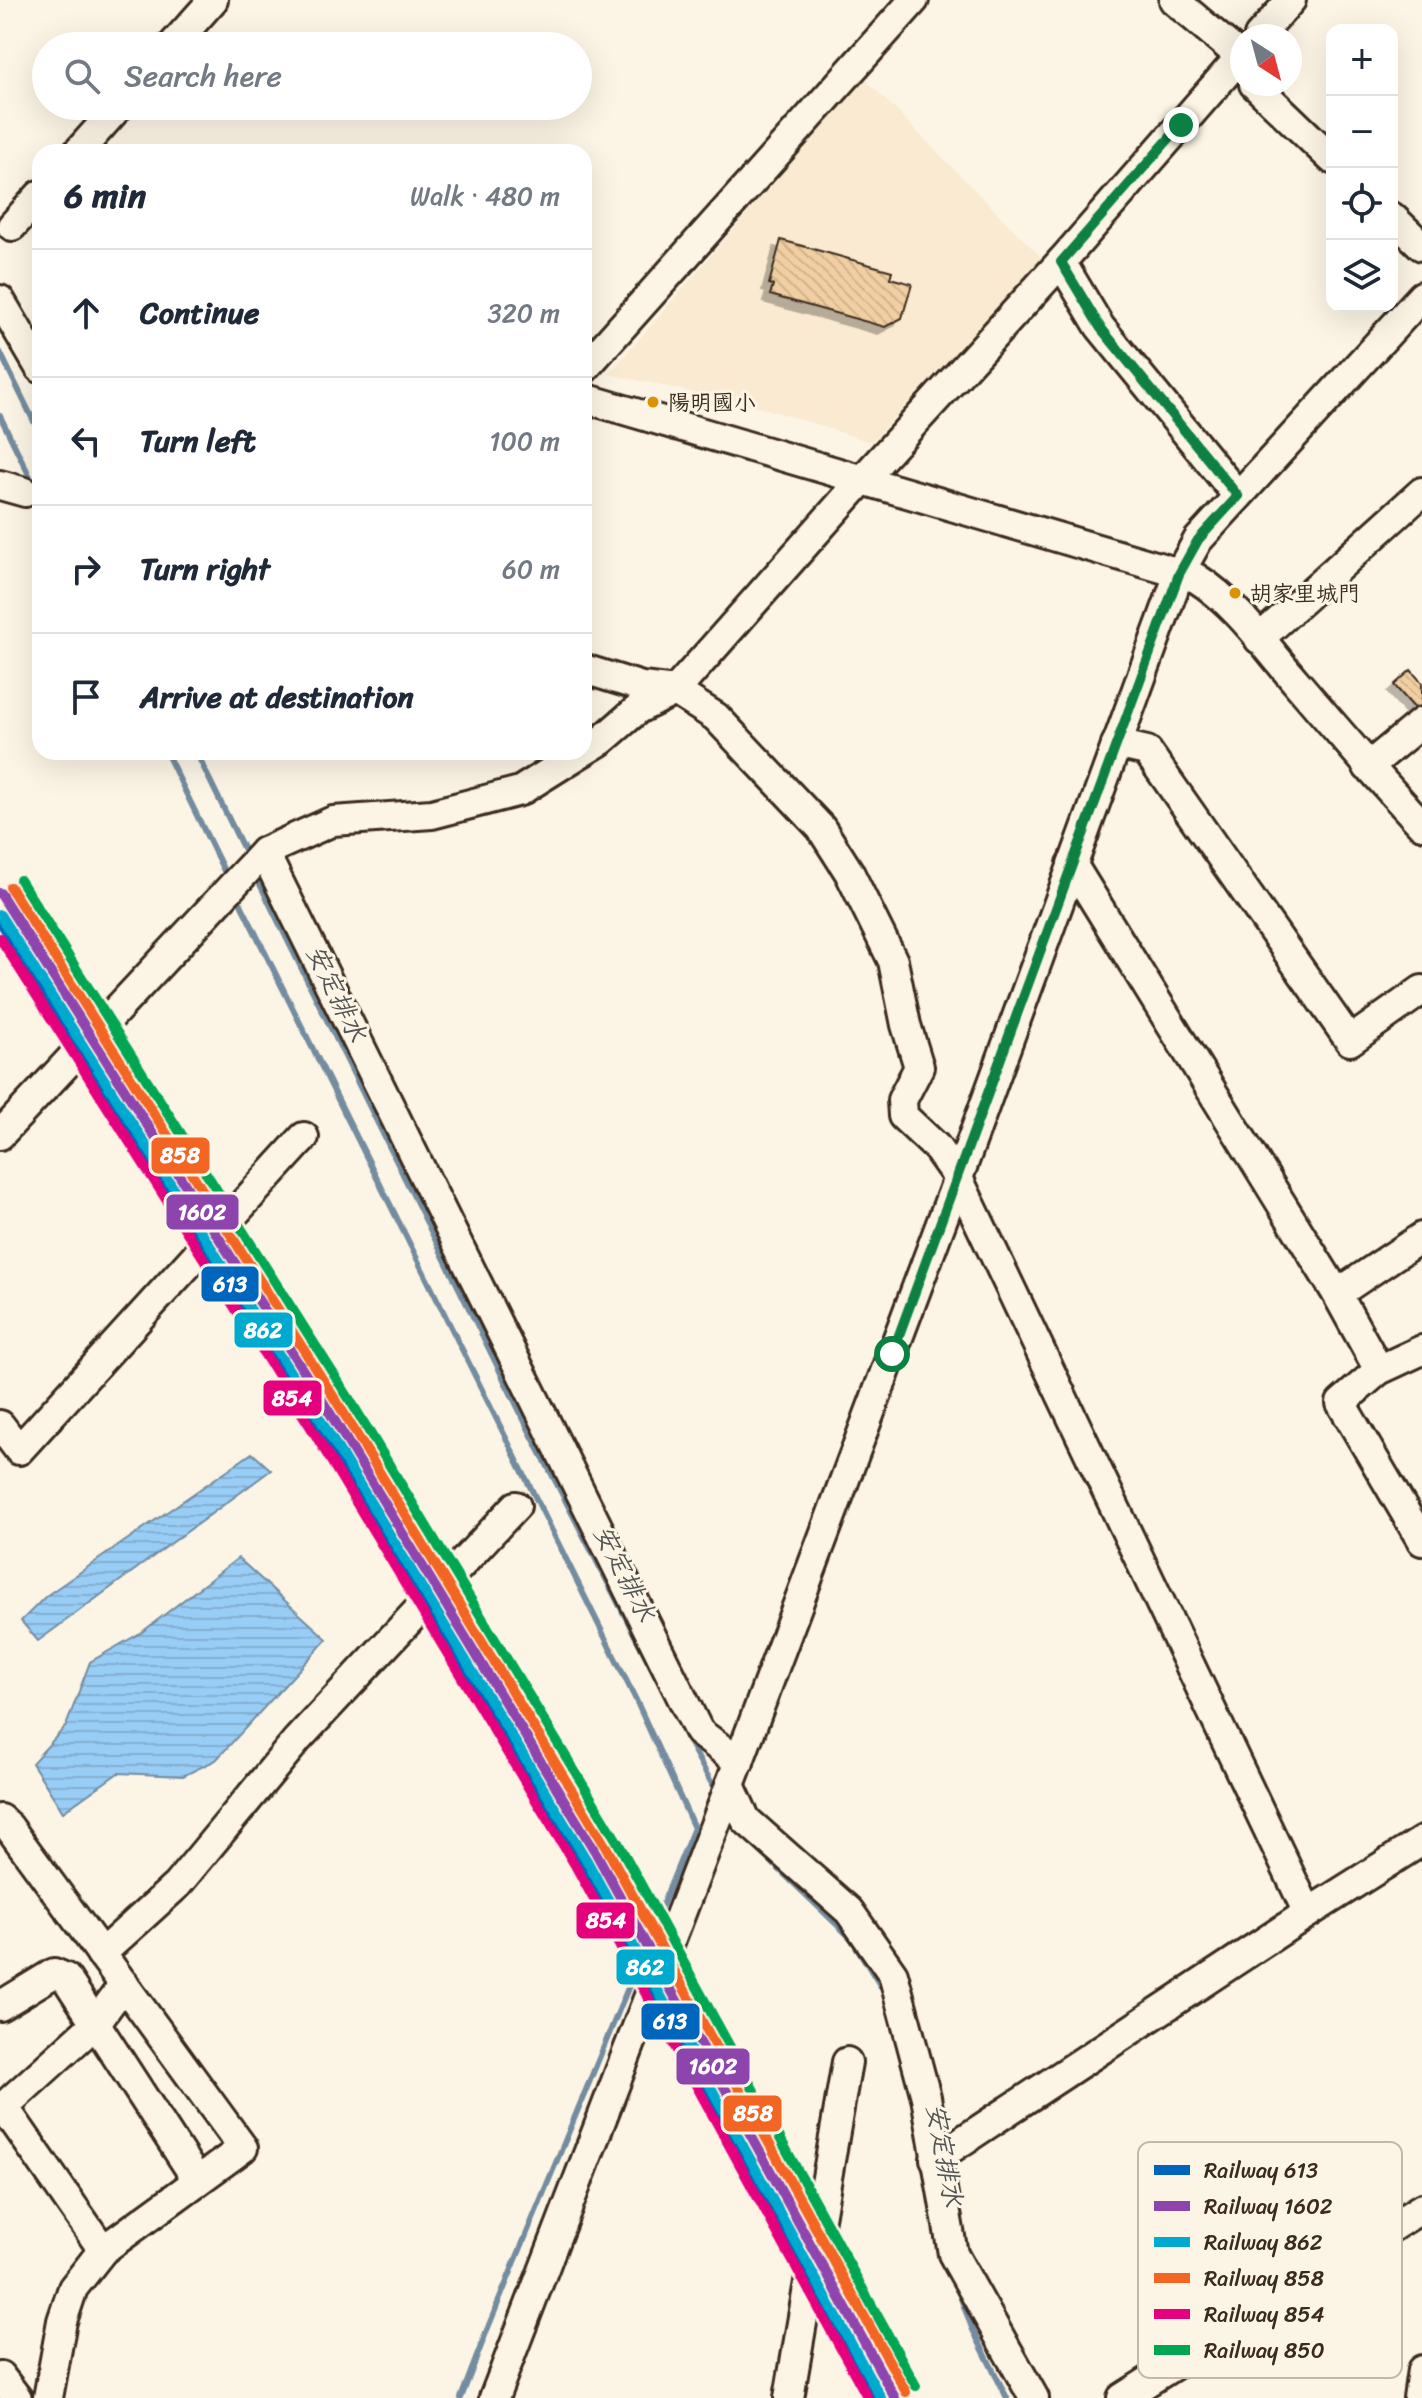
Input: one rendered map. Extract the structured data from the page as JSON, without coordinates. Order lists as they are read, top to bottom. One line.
{"water":["安定排水"],"places":["陽明國小","胡家里城門"],"lines":["rail line 850","rail line 858","rail line 1602","rail line 862","rail line 613","rail line 854"],"legend":["Railway 613","Railway 1602","Railway 862","Railway 858","Railway 854","Railway 850"],"north":"bottom right","page":{"map_buttons":["+","−"],"search":"Search here","heading":["6 min","Walk · 480 m"],"list":[["Continue","320 m"],["Turn left","100 m"],["Turn right","60 m"],"Arrive at destination"]}}
